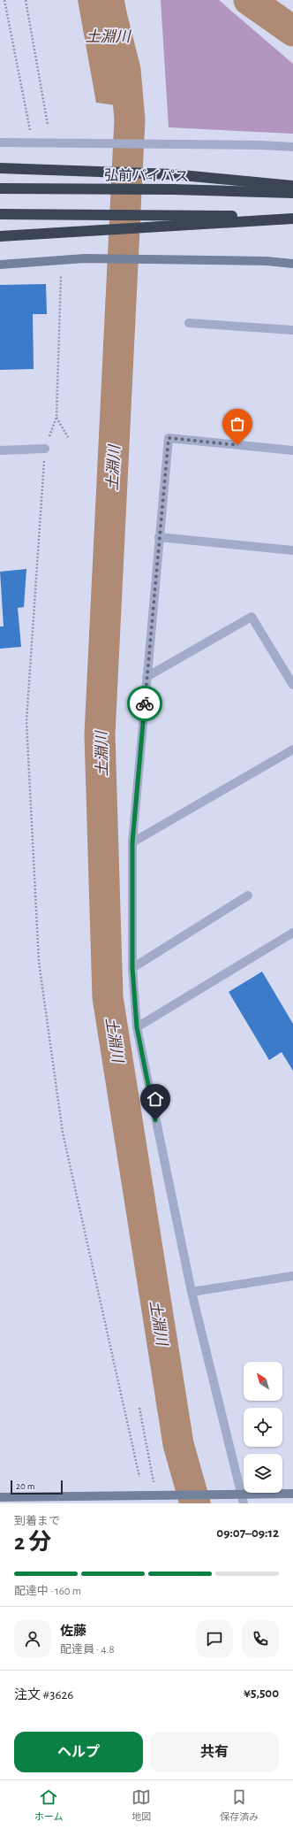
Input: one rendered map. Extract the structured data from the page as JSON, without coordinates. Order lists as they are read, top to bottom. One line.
{"streets":{"highway":["弘前バイパス"]},"water":["土淵川"],"scale_bar":"20 m","north":"top left","page":{"scale":"20 m","heading":["2 分","到着まで","09:07–09:12"],"panel":["佐藤","配達員 · 4.8","注文 #3626","¥5,500"],"bar":"配達中 · 160 m","buttons":["ヘルプ","共有"],"tabs":["ホーム","地図","保存済み"]}}
